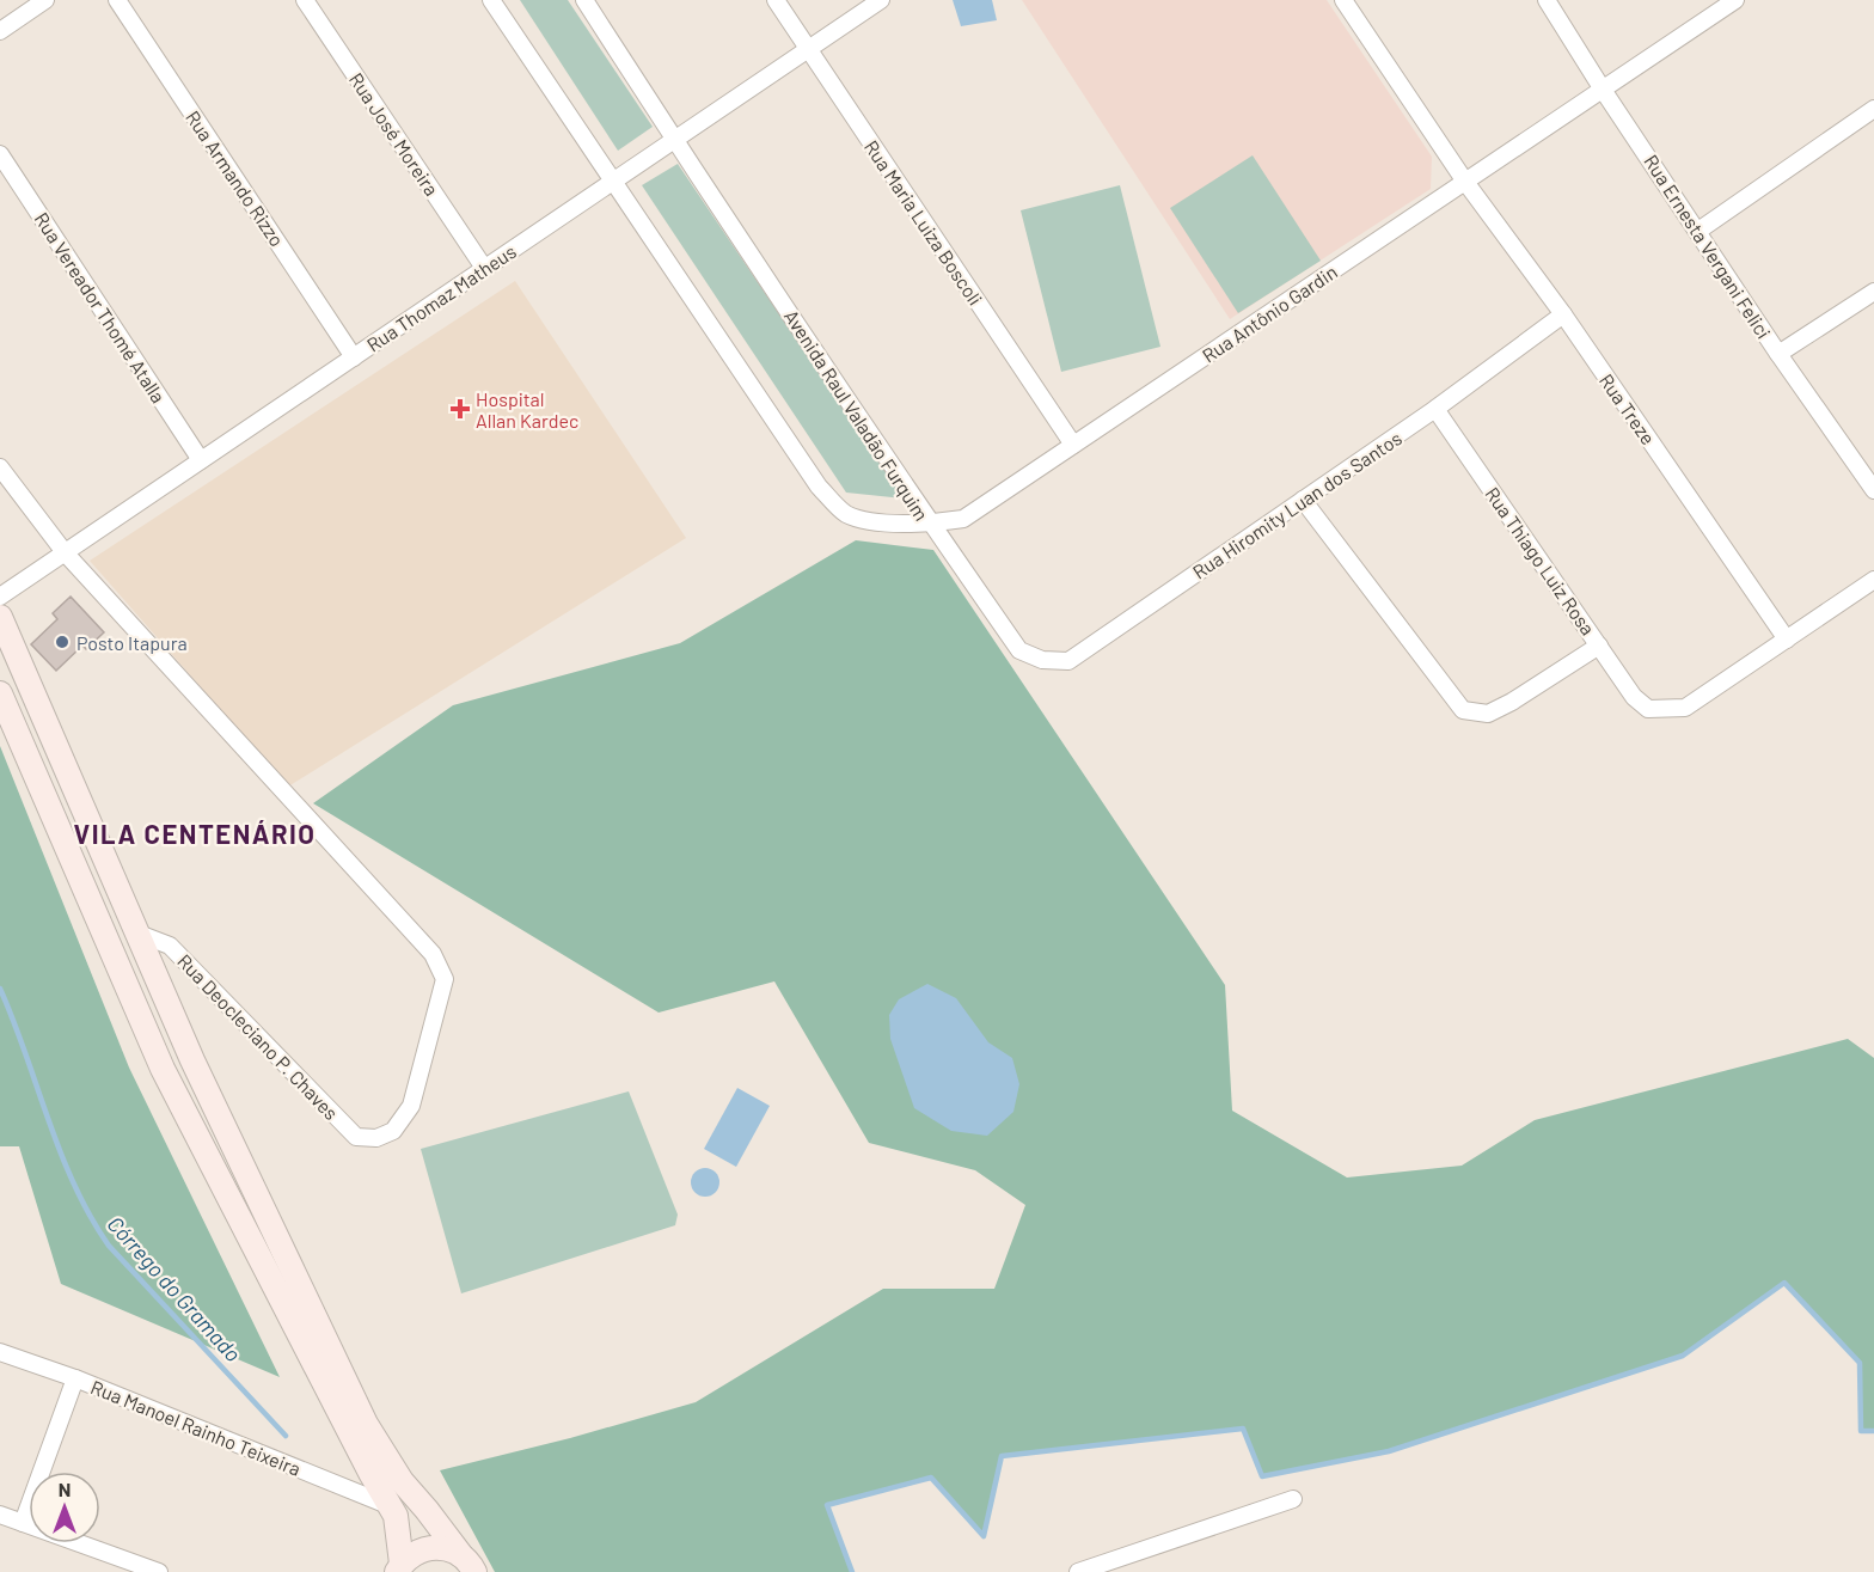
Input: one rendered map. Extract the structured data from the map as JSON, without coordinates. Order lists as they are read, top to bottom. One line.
{"streets":{"street":["Rua José Moreira","Rua Armando Rizzo","Rua Maria Luiza Boscoli","Rua Ernesta Vergani Felici","Rua Thomaz Matheus","Rua Vereador Thomé Atalla","Rua Antônio Gardin","Rua Treze","Avenida Raul Valadão Furquim","Rua Hiromity Luan dos Santos","Rua Thiago Luiz Rosa","Rua Deocleciano P. Chaves","Rua Manoel Rainho Teixeira"]},"crossings":[["Rua José Moreira","Rua Thomaz Matheus"],["Rua Armando Rizzo","Rua Thomaz Matheus"],["Rua Maria Luiza Boscoli","Rua Thomaz Matheus"],["Rua Maria Luiza Boscoli","Rua Antônio Gardin"],["Rua Ernesta Vergani Felici","Rua Antônio Gardin"],["Rua Thomaz Matheus","Rua Vereador Thomé Atalla"],["Rua Thomaz Matheus","Avenida Raul Valadão Furquim"],["Rua Thomaz Matheus","Rua Deocleciano P. Chaves"],["Rua Antônio Gardin","Rua Treze"],["Rua Antônio Gardin","Avenida Raul Valadão Furquim"],["Rua Antônio Gardin","Rua Hiromity Luan dos Santos"],["Rua Treze","Rua Hiromity Luan dos Santos"],["Rua Treze","Rua Thiago Luiz Rosa"],["Avenida Raul Valadão Furquim","Rua Hiromity Luan dos Santos"],["Rua Hiromity Luan dos Santos","Rua Thiago Luiz Rosa"]],"districts":["VILA CENTENÁRIO"],"water":["Córrego do Gramado"],"places":{"health":["Hospital Allan Kardec"],"other":["Posto Itapura"]},"north":"top"}
